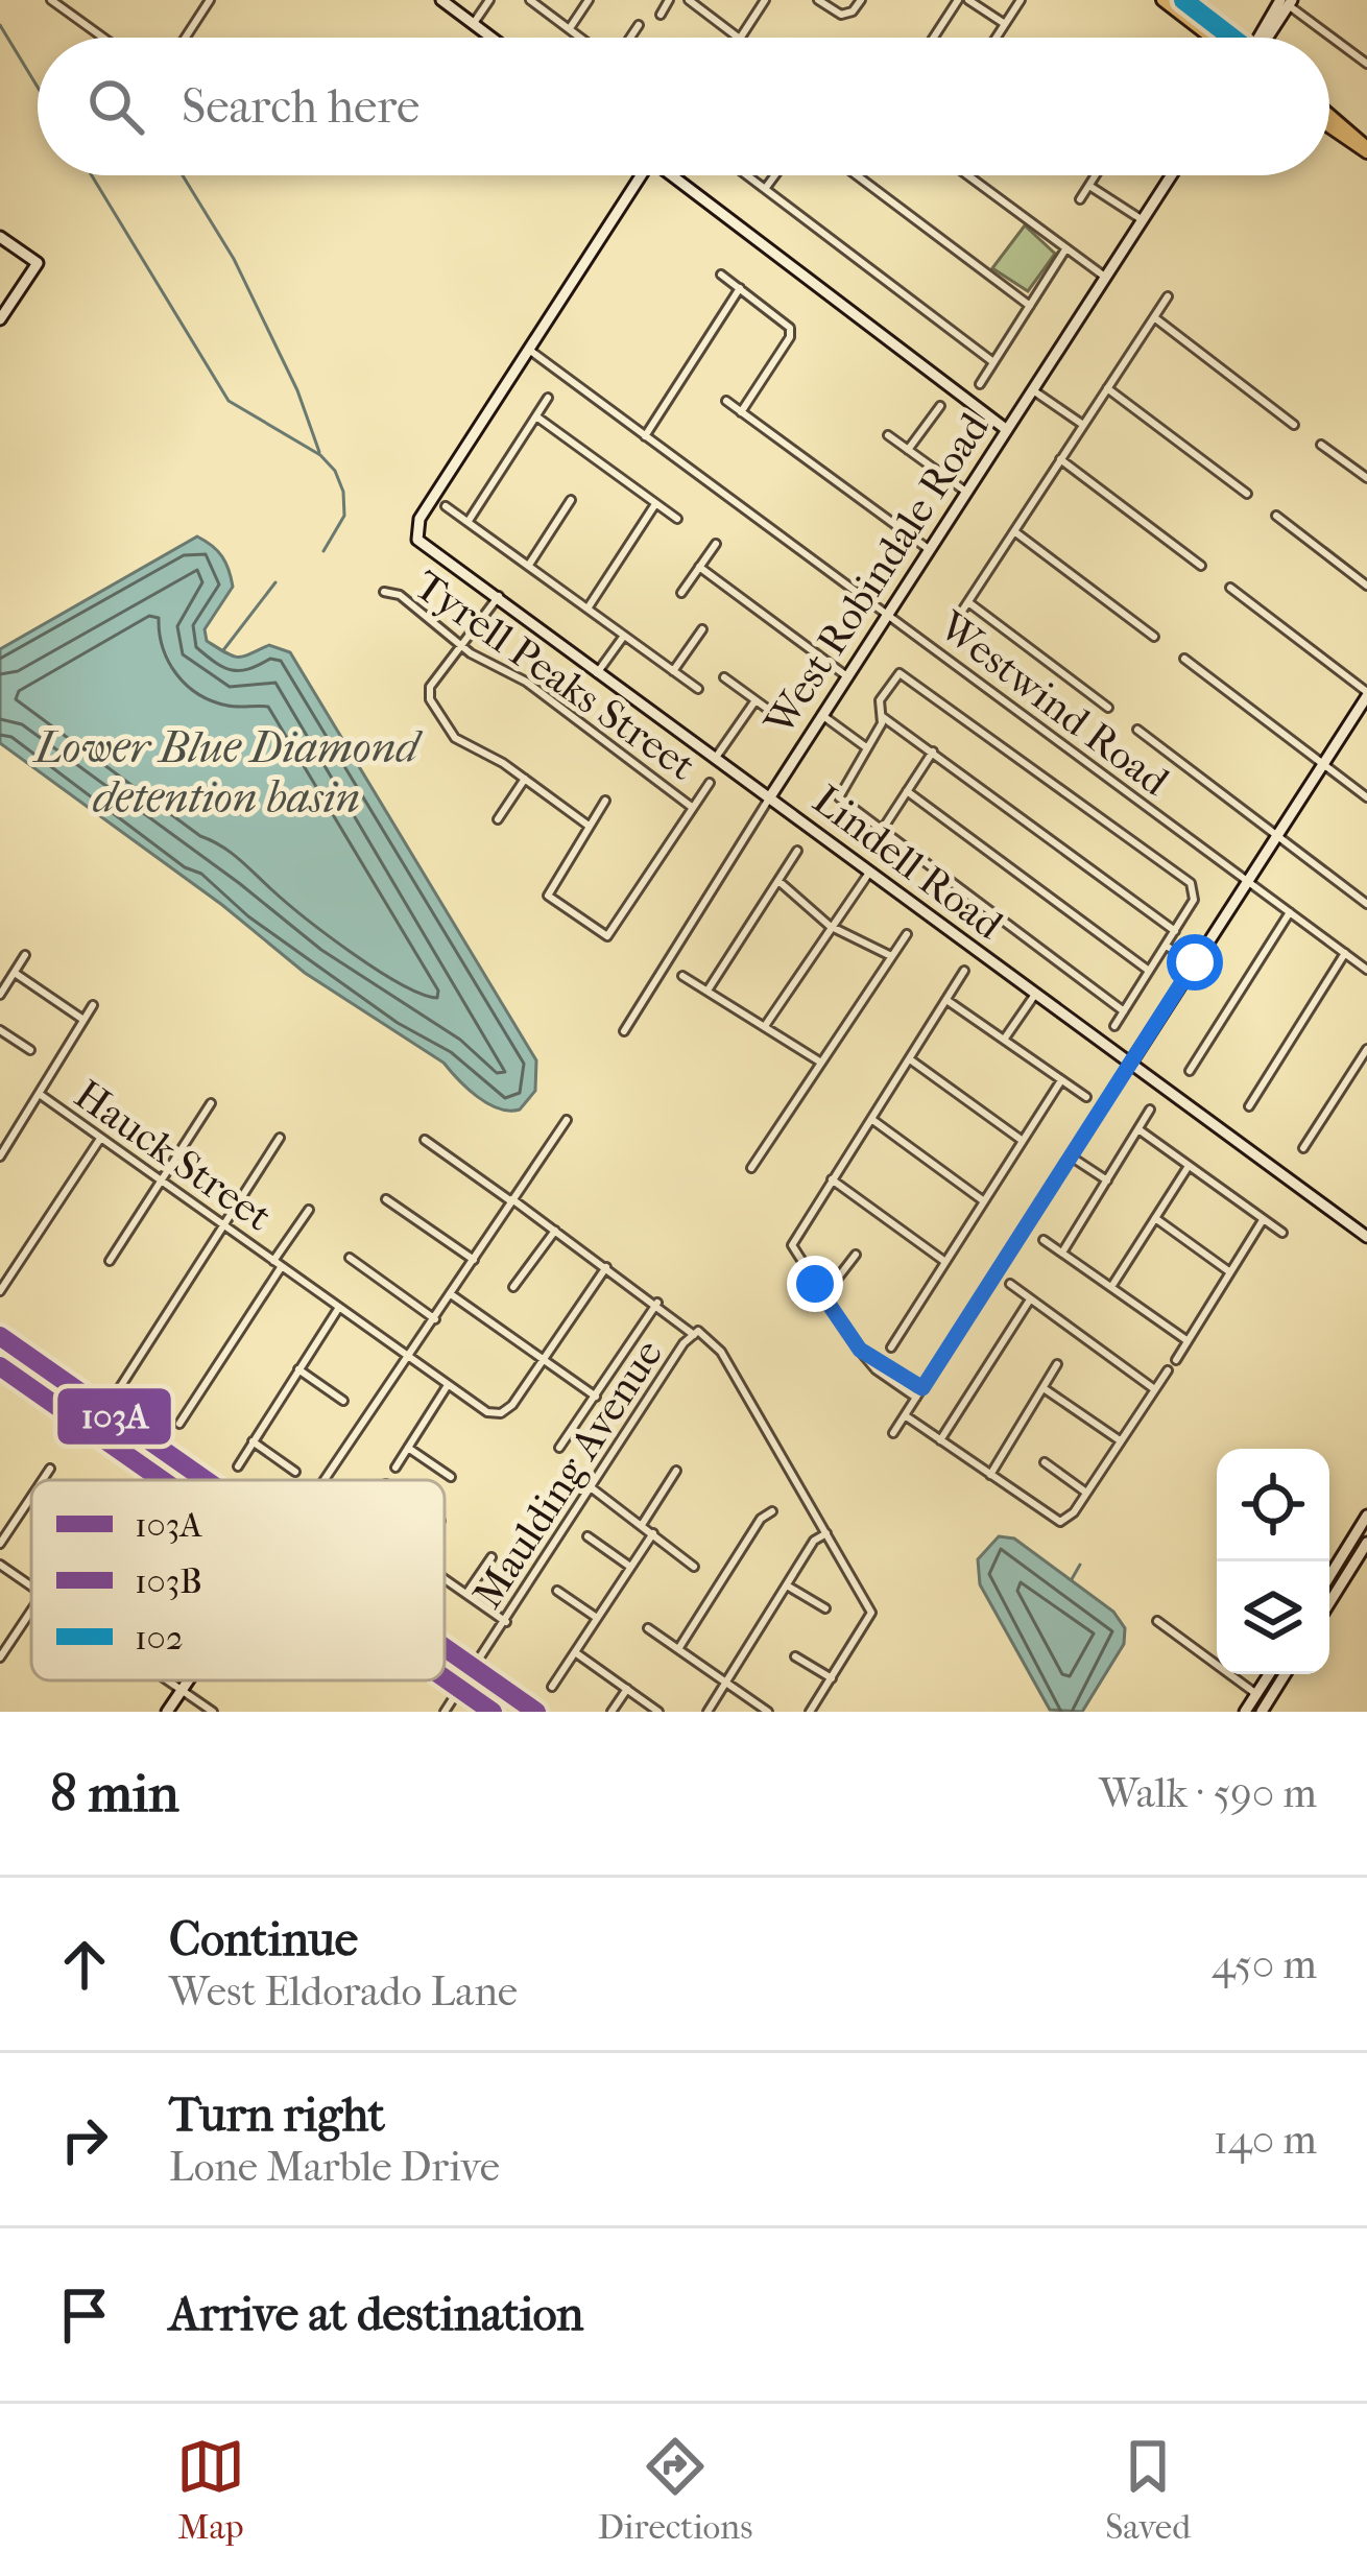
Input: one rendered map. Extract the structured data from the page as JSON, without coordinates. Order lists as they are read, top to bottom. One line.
{"streets":{"street":["West Robindale Road","Tyrell Peaks Street","Westwind Road","Lindell Road","Hauck Street","Maulding Avenue"]},"crossings":[["West Robindale Road","Westwind Road"],["West Robindale Road","Lindell Road"],["Westwind Road","Lindell Road"]],"water":["Lower Blue Diamond detention basin"],"lines":["transit line 102","transit line 103A","transit line 103B"],"legend":["103A","103B","102"],"page":{"search":"Search here","heading":["8 min","Walk · 590 m"],"list":[["Continue","West Eldorado Lane","450 m"],["Turn right","Lone Marble Drive","140 m"],"Arrive at destination"],"nav":["Map","Directions","Saved"]}}
